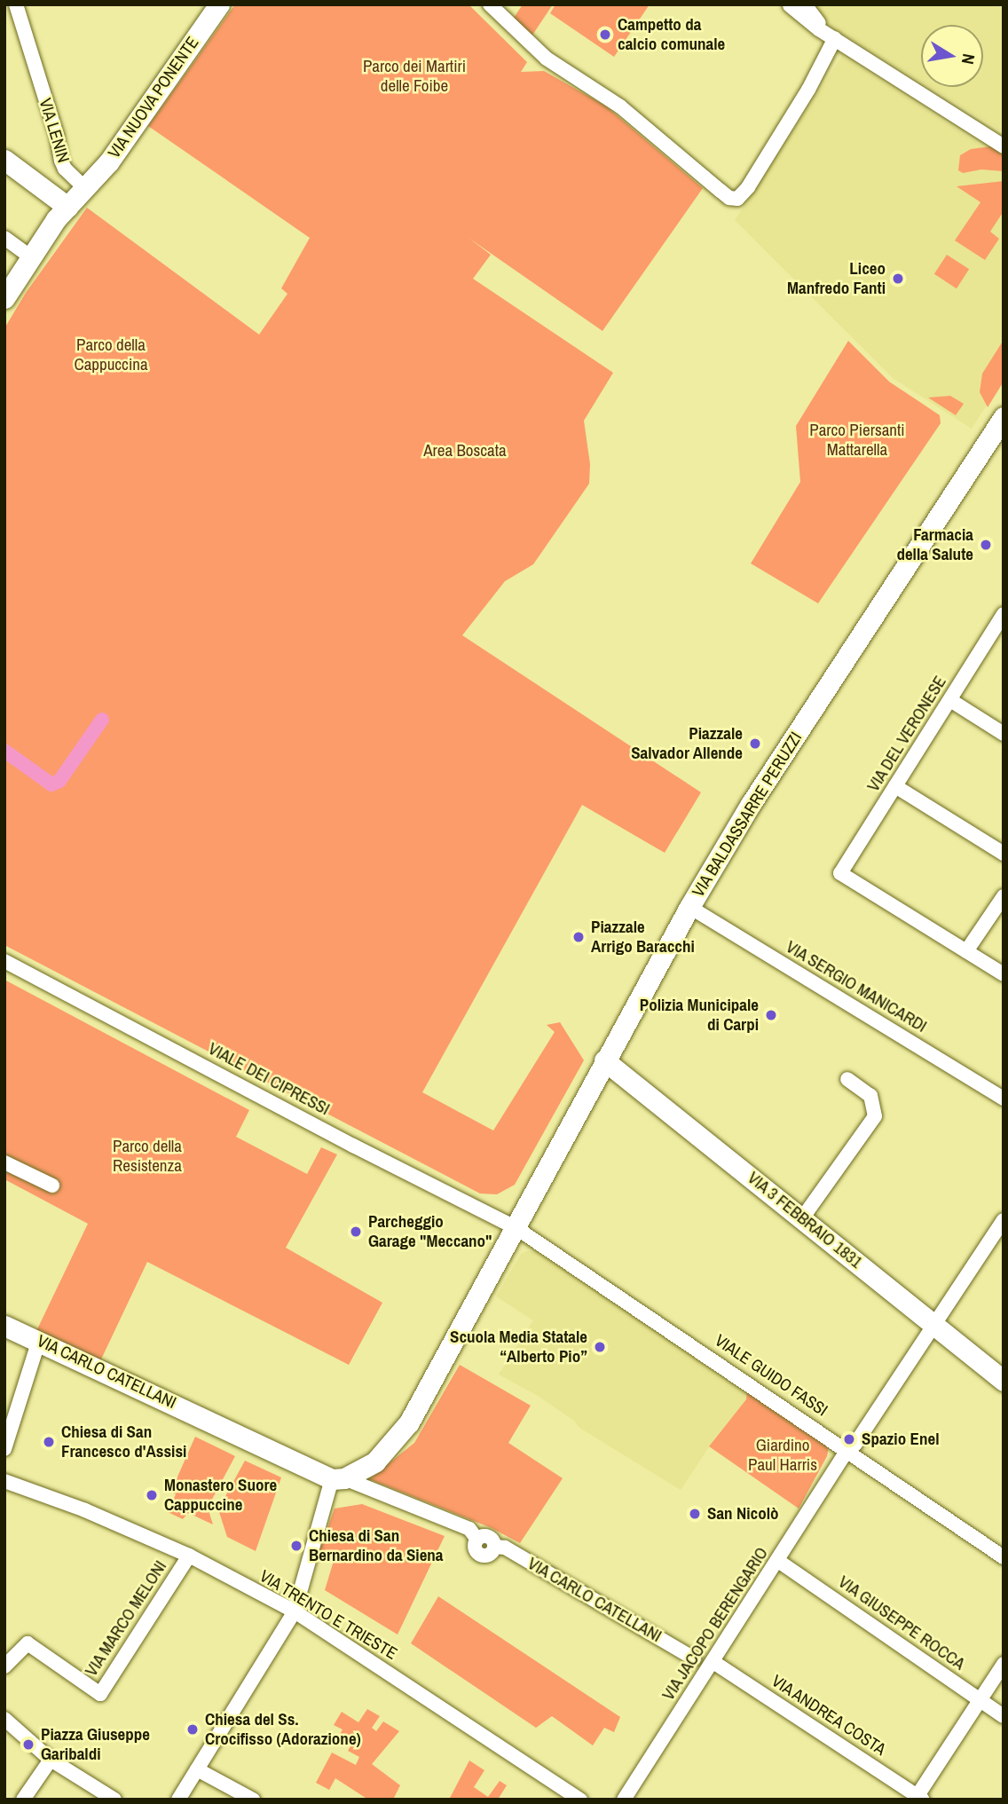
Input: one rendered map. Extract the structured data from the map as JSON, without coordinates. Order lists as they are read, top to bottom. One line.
{"streets":{"street":["VIA NUOVA PONENTE","VIA LENIN","VIA DEL VERONESE","VIA BALDASSARRE PERUZZI","VIA SERGIO MANICARDI","VIALE DEI CIPRESSI","VIA 3 FEBBRAIO 1831","VIA CARLO CATELLANI","VIALE GUIDO FASSI","VIA TRENTO E TRIESTE","VIA MARCO MELONI","VIA GIUSEPPE ROCCA","VIA JACOPO BERENGARIO","VIA ANDREA COSTA"]},"crossings":[["VIA NUOVA PONENTE","VIA LENIN"],["VIA BALDASSARRE PERUZZI","VIA SERGIO MANICARDI"],["VIA BALDASSARRE PERUZZI","VIALE DEI CIPRESSI"],["VIA BALDASSARRE PERUZZI","VIA 3 FEBBRAIO 1831"],["VIA BALDASSARRE PERUZZI","VIALE GUIDO FASSI"],["VIALE DEI CIPRESSI","VIALE GUIDO FASSI"],["VIA 3 FEBBRAIO 1831","VIA JACOPO BERENGARIO"],["VIA CARLO CATELLANI","VIA JACOPO BERENGARIO"],["VIA CARLO CATELLANI","VIA ANDREA COSTA"],["VIALE GUIDO FASSI","VIA JACOPO BERENGARIO"],["VIA TRENTO E TRIESTE","VIA MARCO MELONI"],["VIA GIUSEPPE ROCCA","VIA JACOPO BERENGARIO"],["VIA JACOPO BERENGARIO","VIA ANDREA COSTA"]],"parks":["Parco dei Martiri delle Foibe","Parco della Cappuccina","Parco Piersanti Mattarella","Area Boscata","Parco della Resistenza","Giardino Paul Harris"],"places":["Campetto da calcio comunale","Liceo Manfredo Fanti","Farmacia della Salute","Piazzale Salvador Allende","Piazzale Arrigo Baracchi","Polizia Municipale di Carpi","Parcheggio Garage \"Meccano\"","Scuola Media Statale “Alberto Pio”","Spazio Enel","Chiesa di San Francesco d'Assisi","Monastero Suore Cappuccine","San Nicolò","Chiesa di San Bernardino da Siena","Chiesa del Ss. Crocifisso (Adorazione)","Piazza Giuseppe Garibaldi"],"north":"right"}
